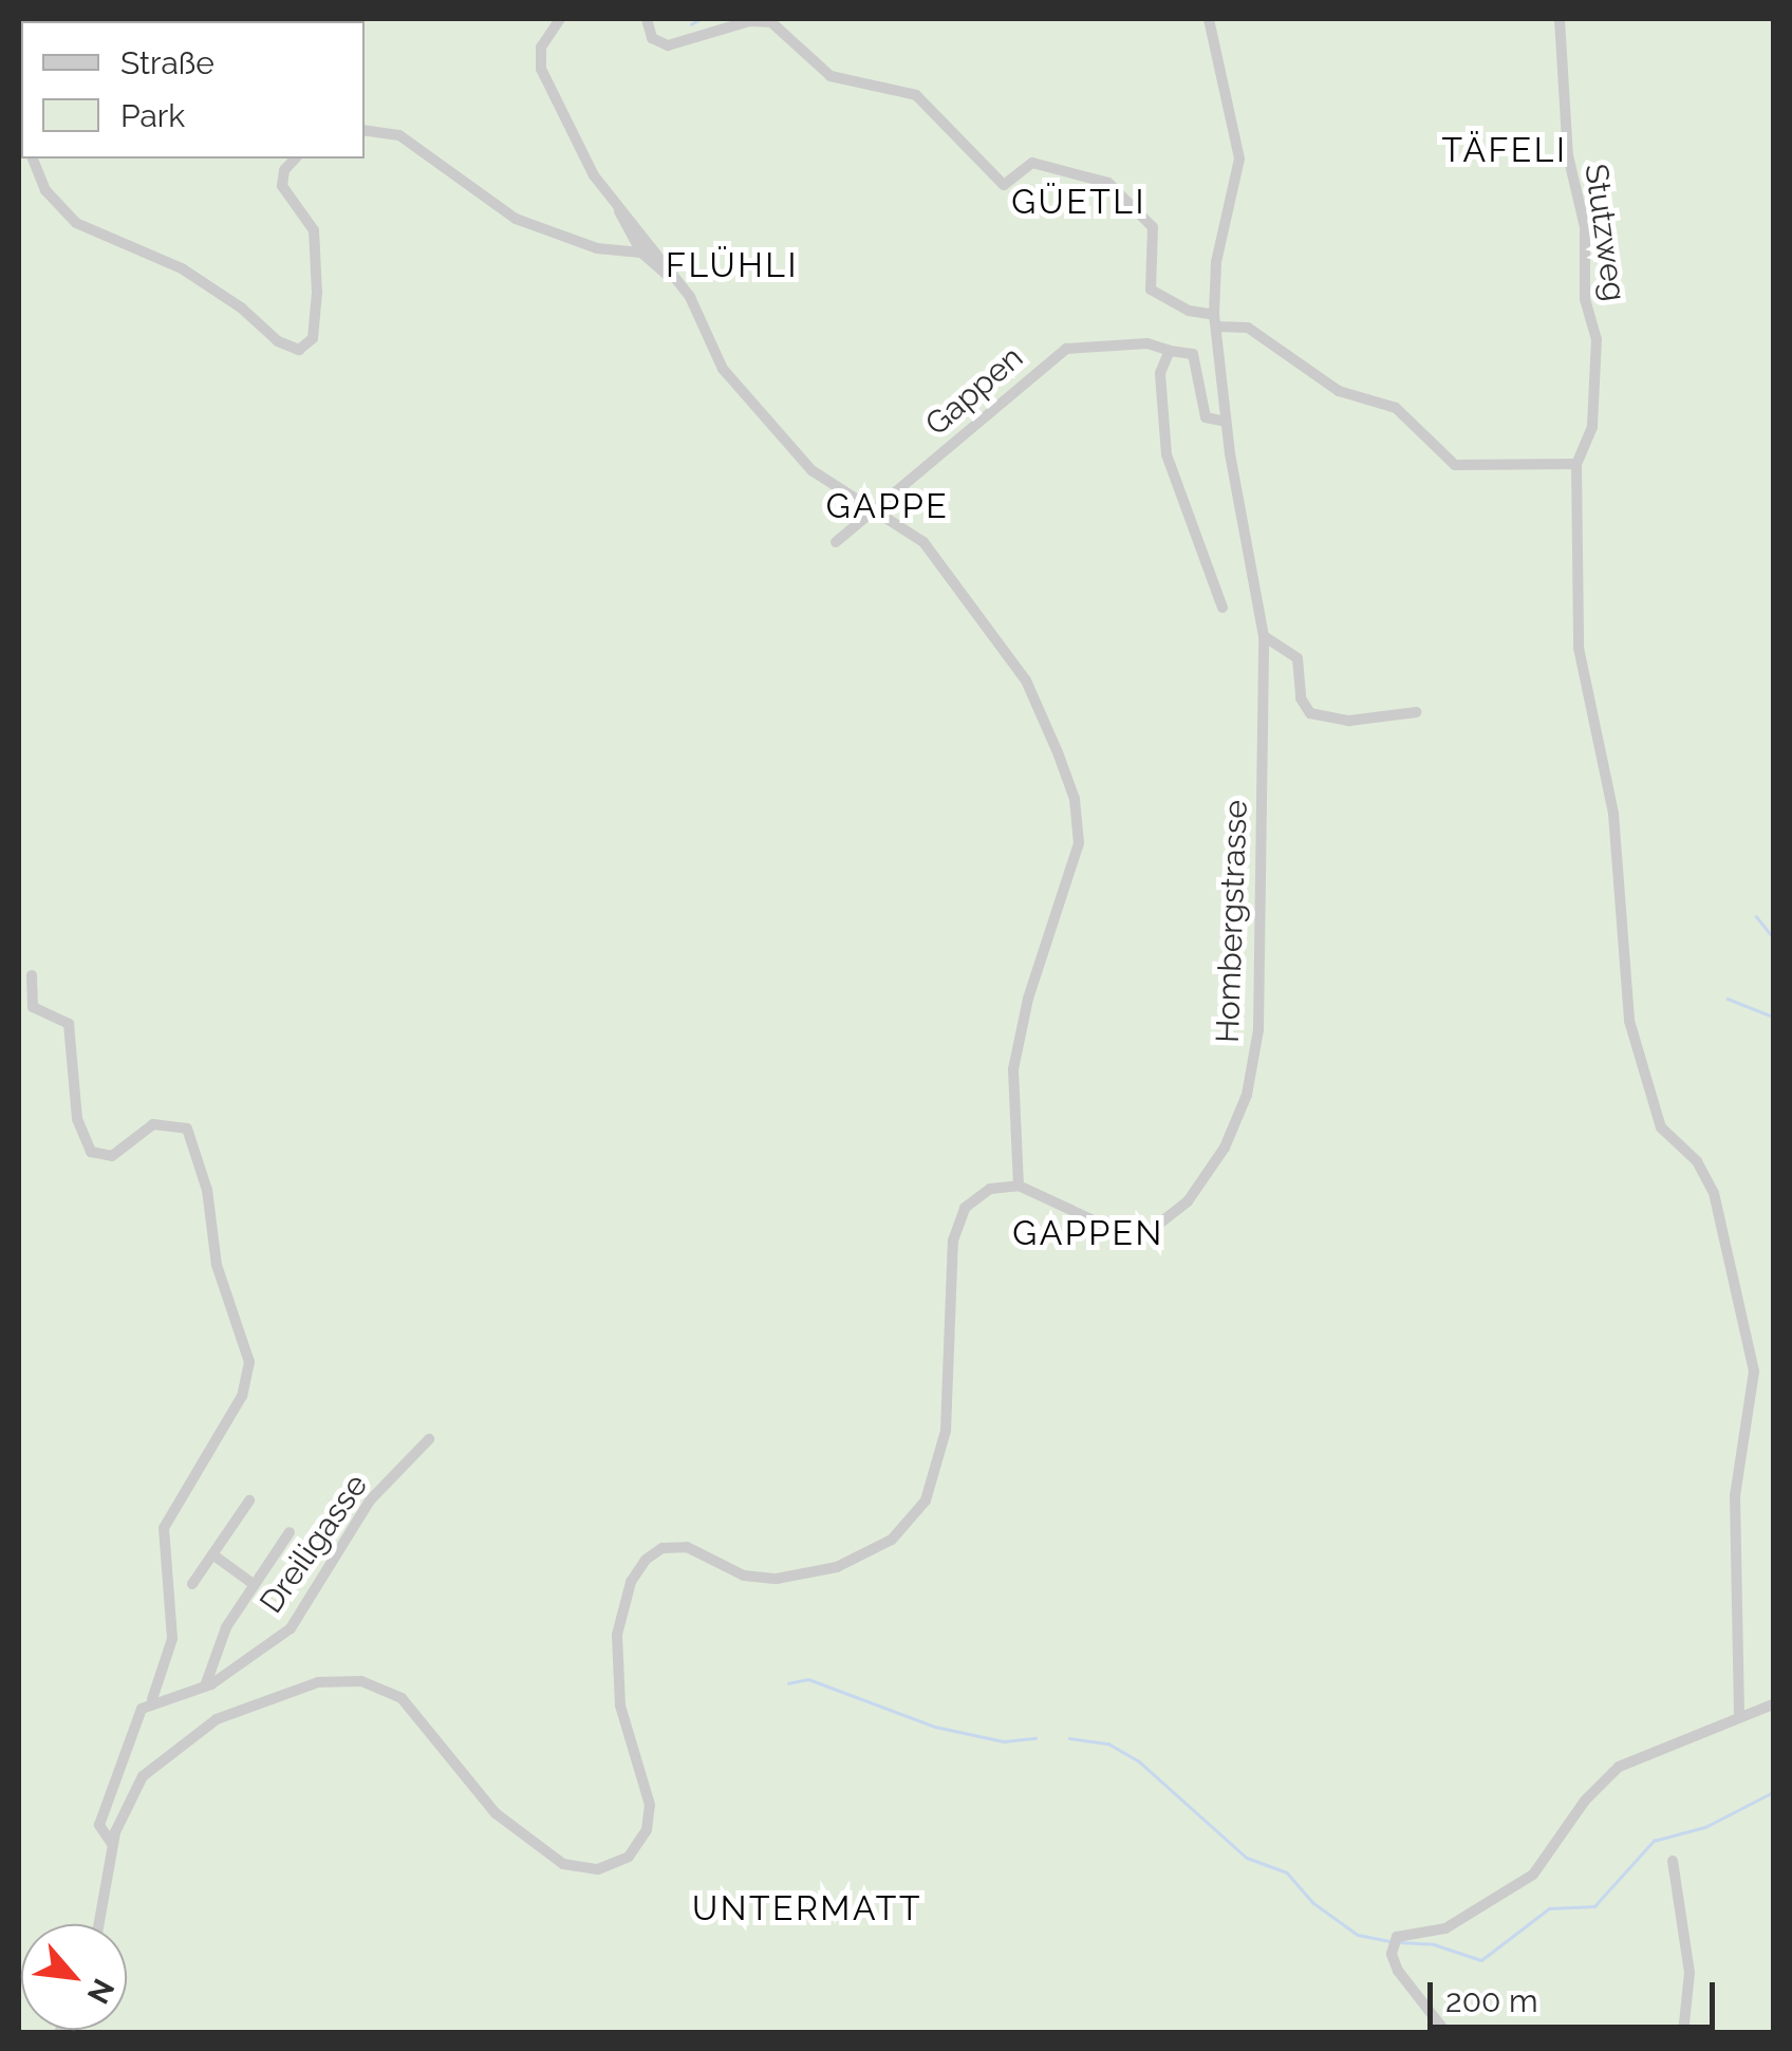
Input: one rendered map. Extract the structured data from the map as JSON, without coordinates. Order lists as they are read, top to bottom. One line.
{"streets":{"street":["Stutzweg","Gappen","Hombergstrasse","Dreiligasse"]},"districts":["TÄFELI","GÜETLI","FLÜHLI","GAPPE","GAPPEN","UNTERMATT"],"legend":["Straße","Park"],"scale_bar":"200 m","north":"bottom right"}
